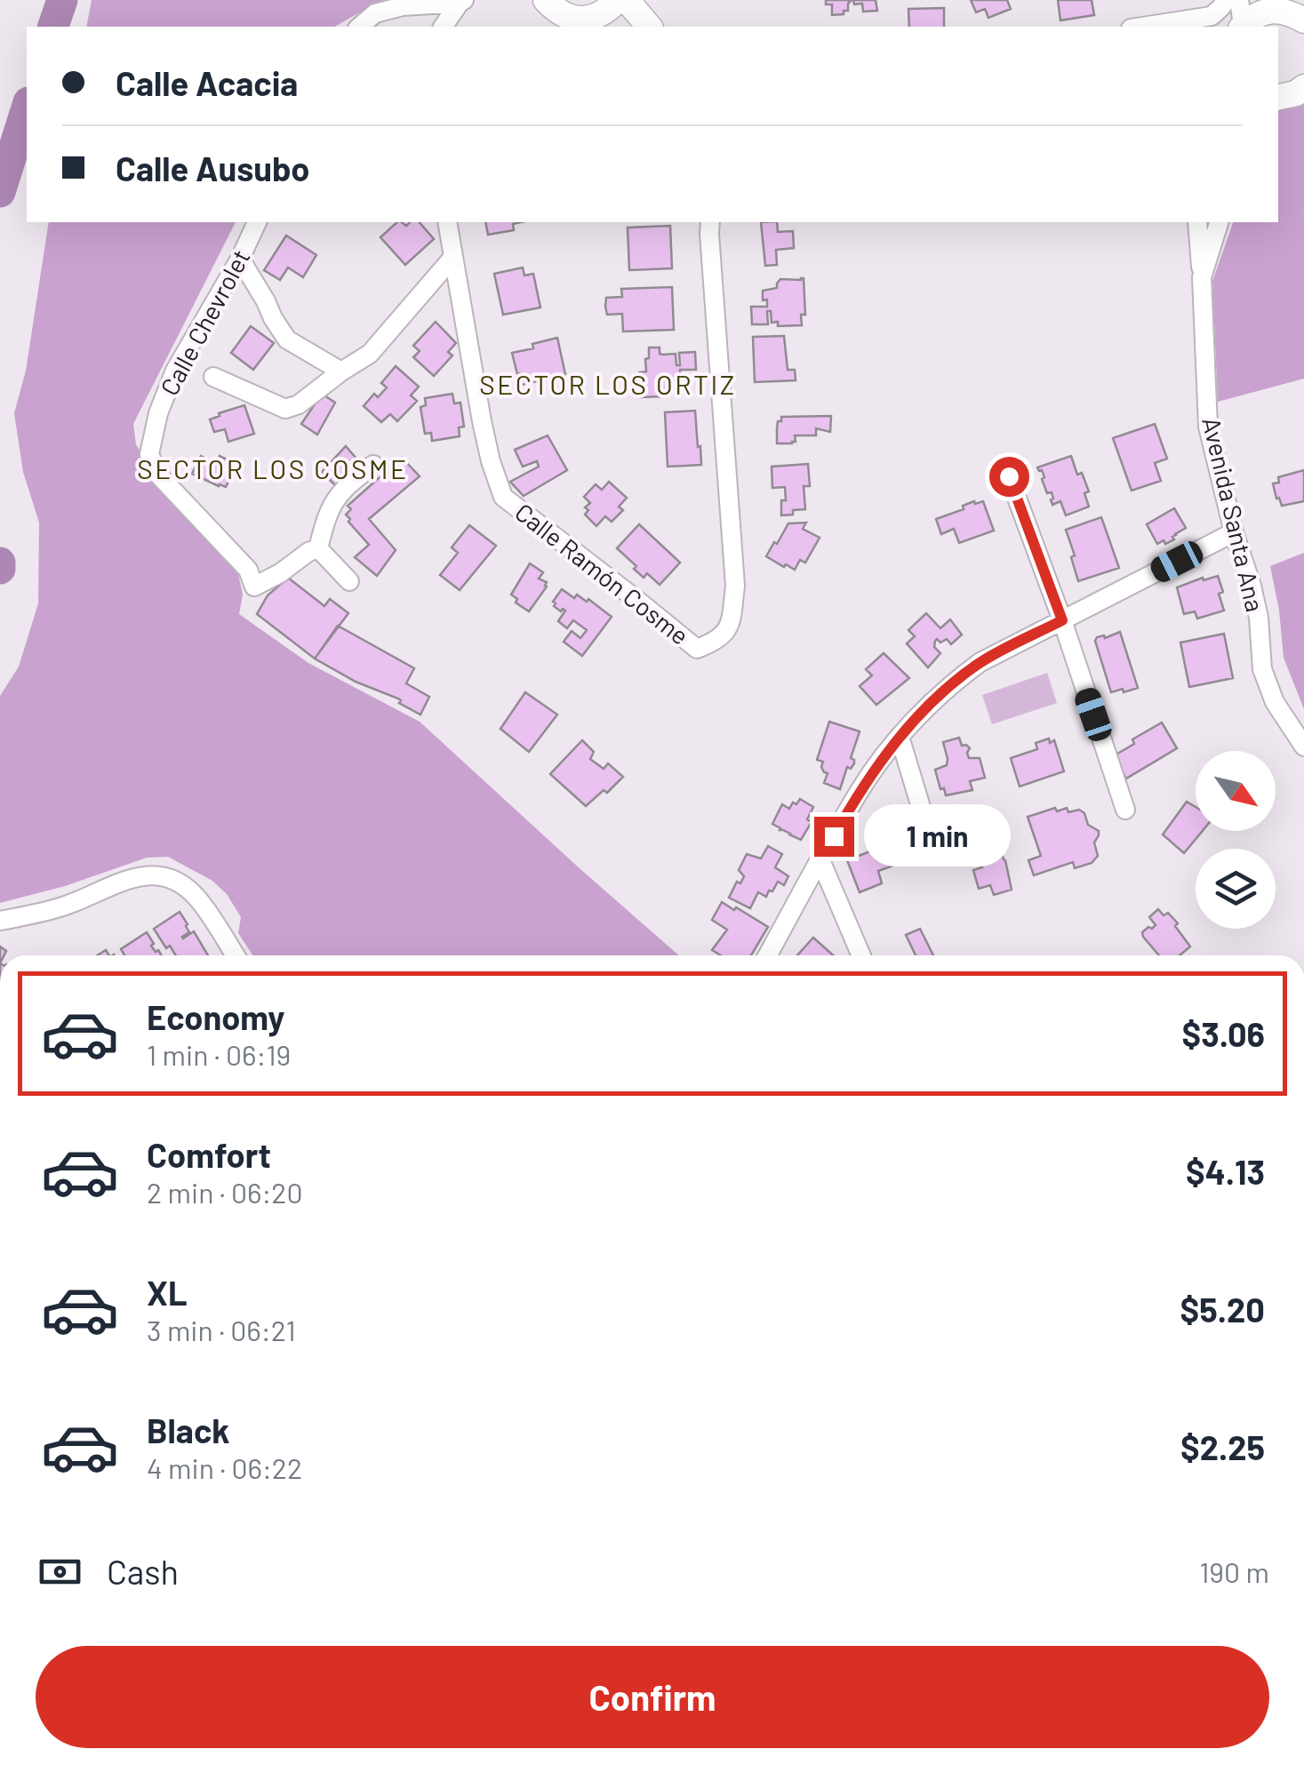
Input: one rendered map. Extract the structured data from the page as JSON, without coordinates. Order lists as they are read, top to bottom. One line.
{"streets":{"street":["Calle Chevrolet","Avenida Santa Ana","Calle Ramón Cosme"]},"districts":["SECTOR LOS ORTIZ","SECTOR LOS COSME"],"north":"bottom right","page":{"banner":["Calle Acacia","Calle Ausubo"],"bubble":"1 min","list":[{"name":"Economy","note":"1 min · 06:19","value":"$3.06"},{"name":"Comfort","note":"2 min · 06:20","value":"$4.13"},{"name":"XL","note":"3 min · 06:21","value":"$5.20"},{"name":"Black","note":"4 min · 06:22","value":"$2.25"}],"pay":["Cash","190 m"],"buttons":"Confirm"}}
